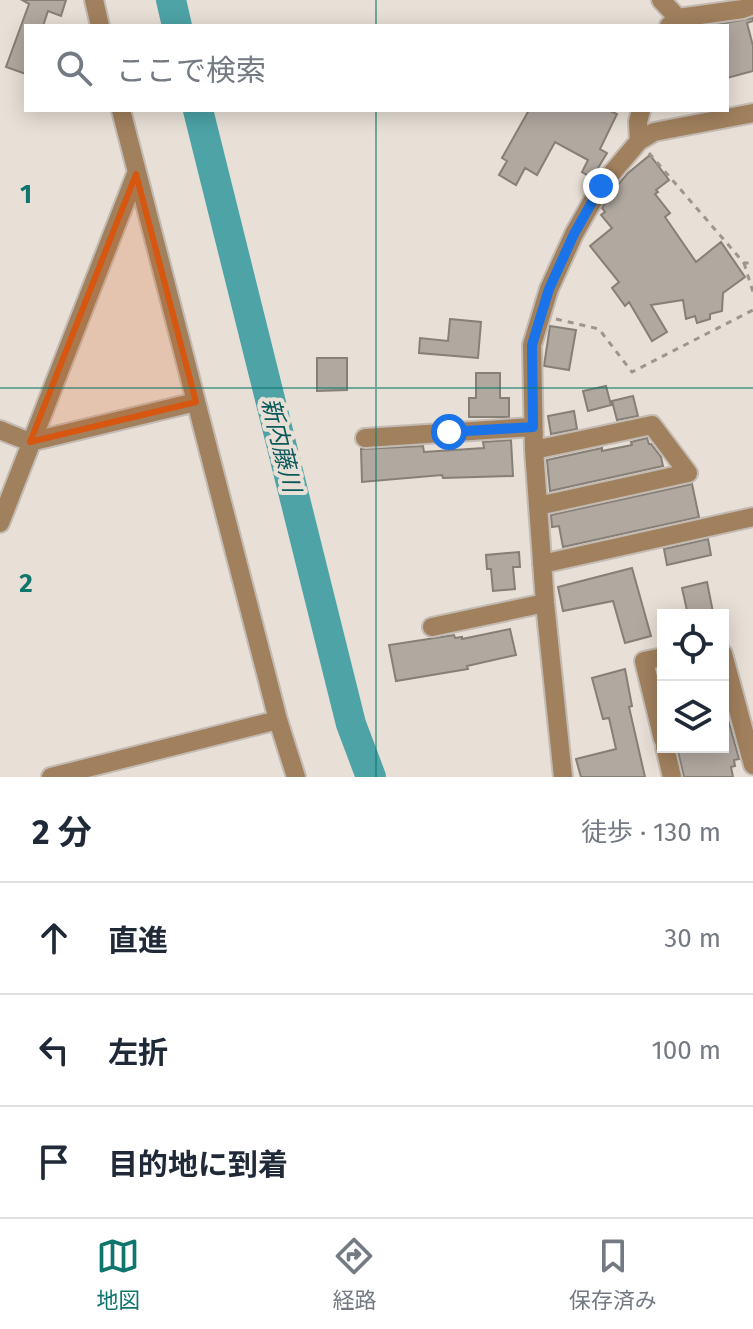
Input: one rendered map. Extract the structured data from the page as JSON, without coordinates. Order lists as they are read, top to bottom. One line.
{"water":["新内藤川"],"page":{"search":"ここで検索","heading":["2 分","徒歩 · 130 m"],"list":[["直進","30 m"],["左折","100 m"],"目的地に到着"],"nav":["地図","経路","保存済み"]},"grid":{"rows":["1","2"]}}
